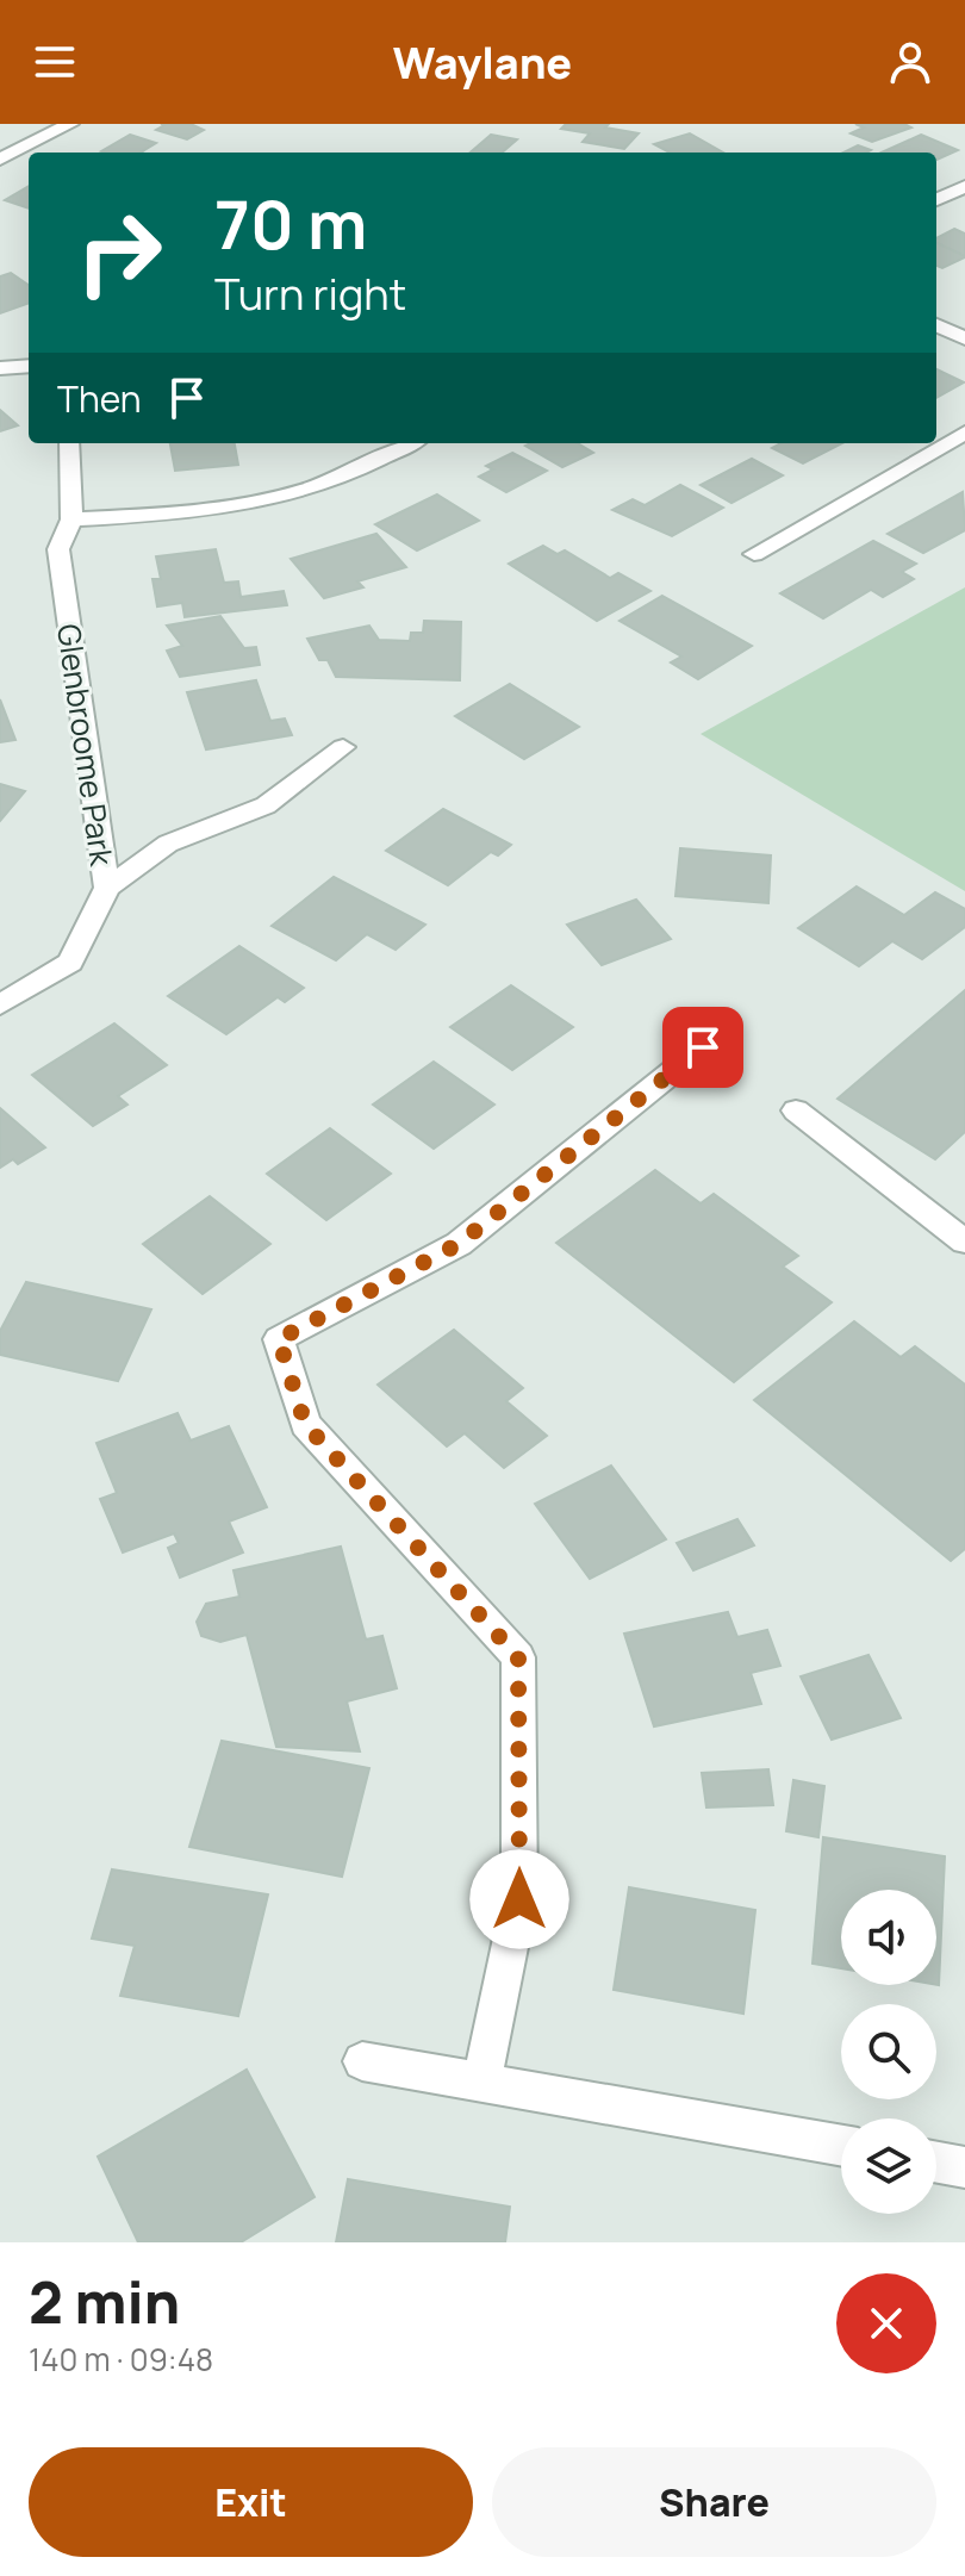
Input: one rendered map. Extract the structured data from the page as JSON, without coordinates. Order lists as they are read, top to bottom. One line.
{"streets":{"street":["Glenbroome Park"]},"page":{"header":"Waylane","turn":["70 m","Turn right"],"then":"Then","heading":["2 min","140 m · 09:48"],"buttons":["Exit","Share"]}}
